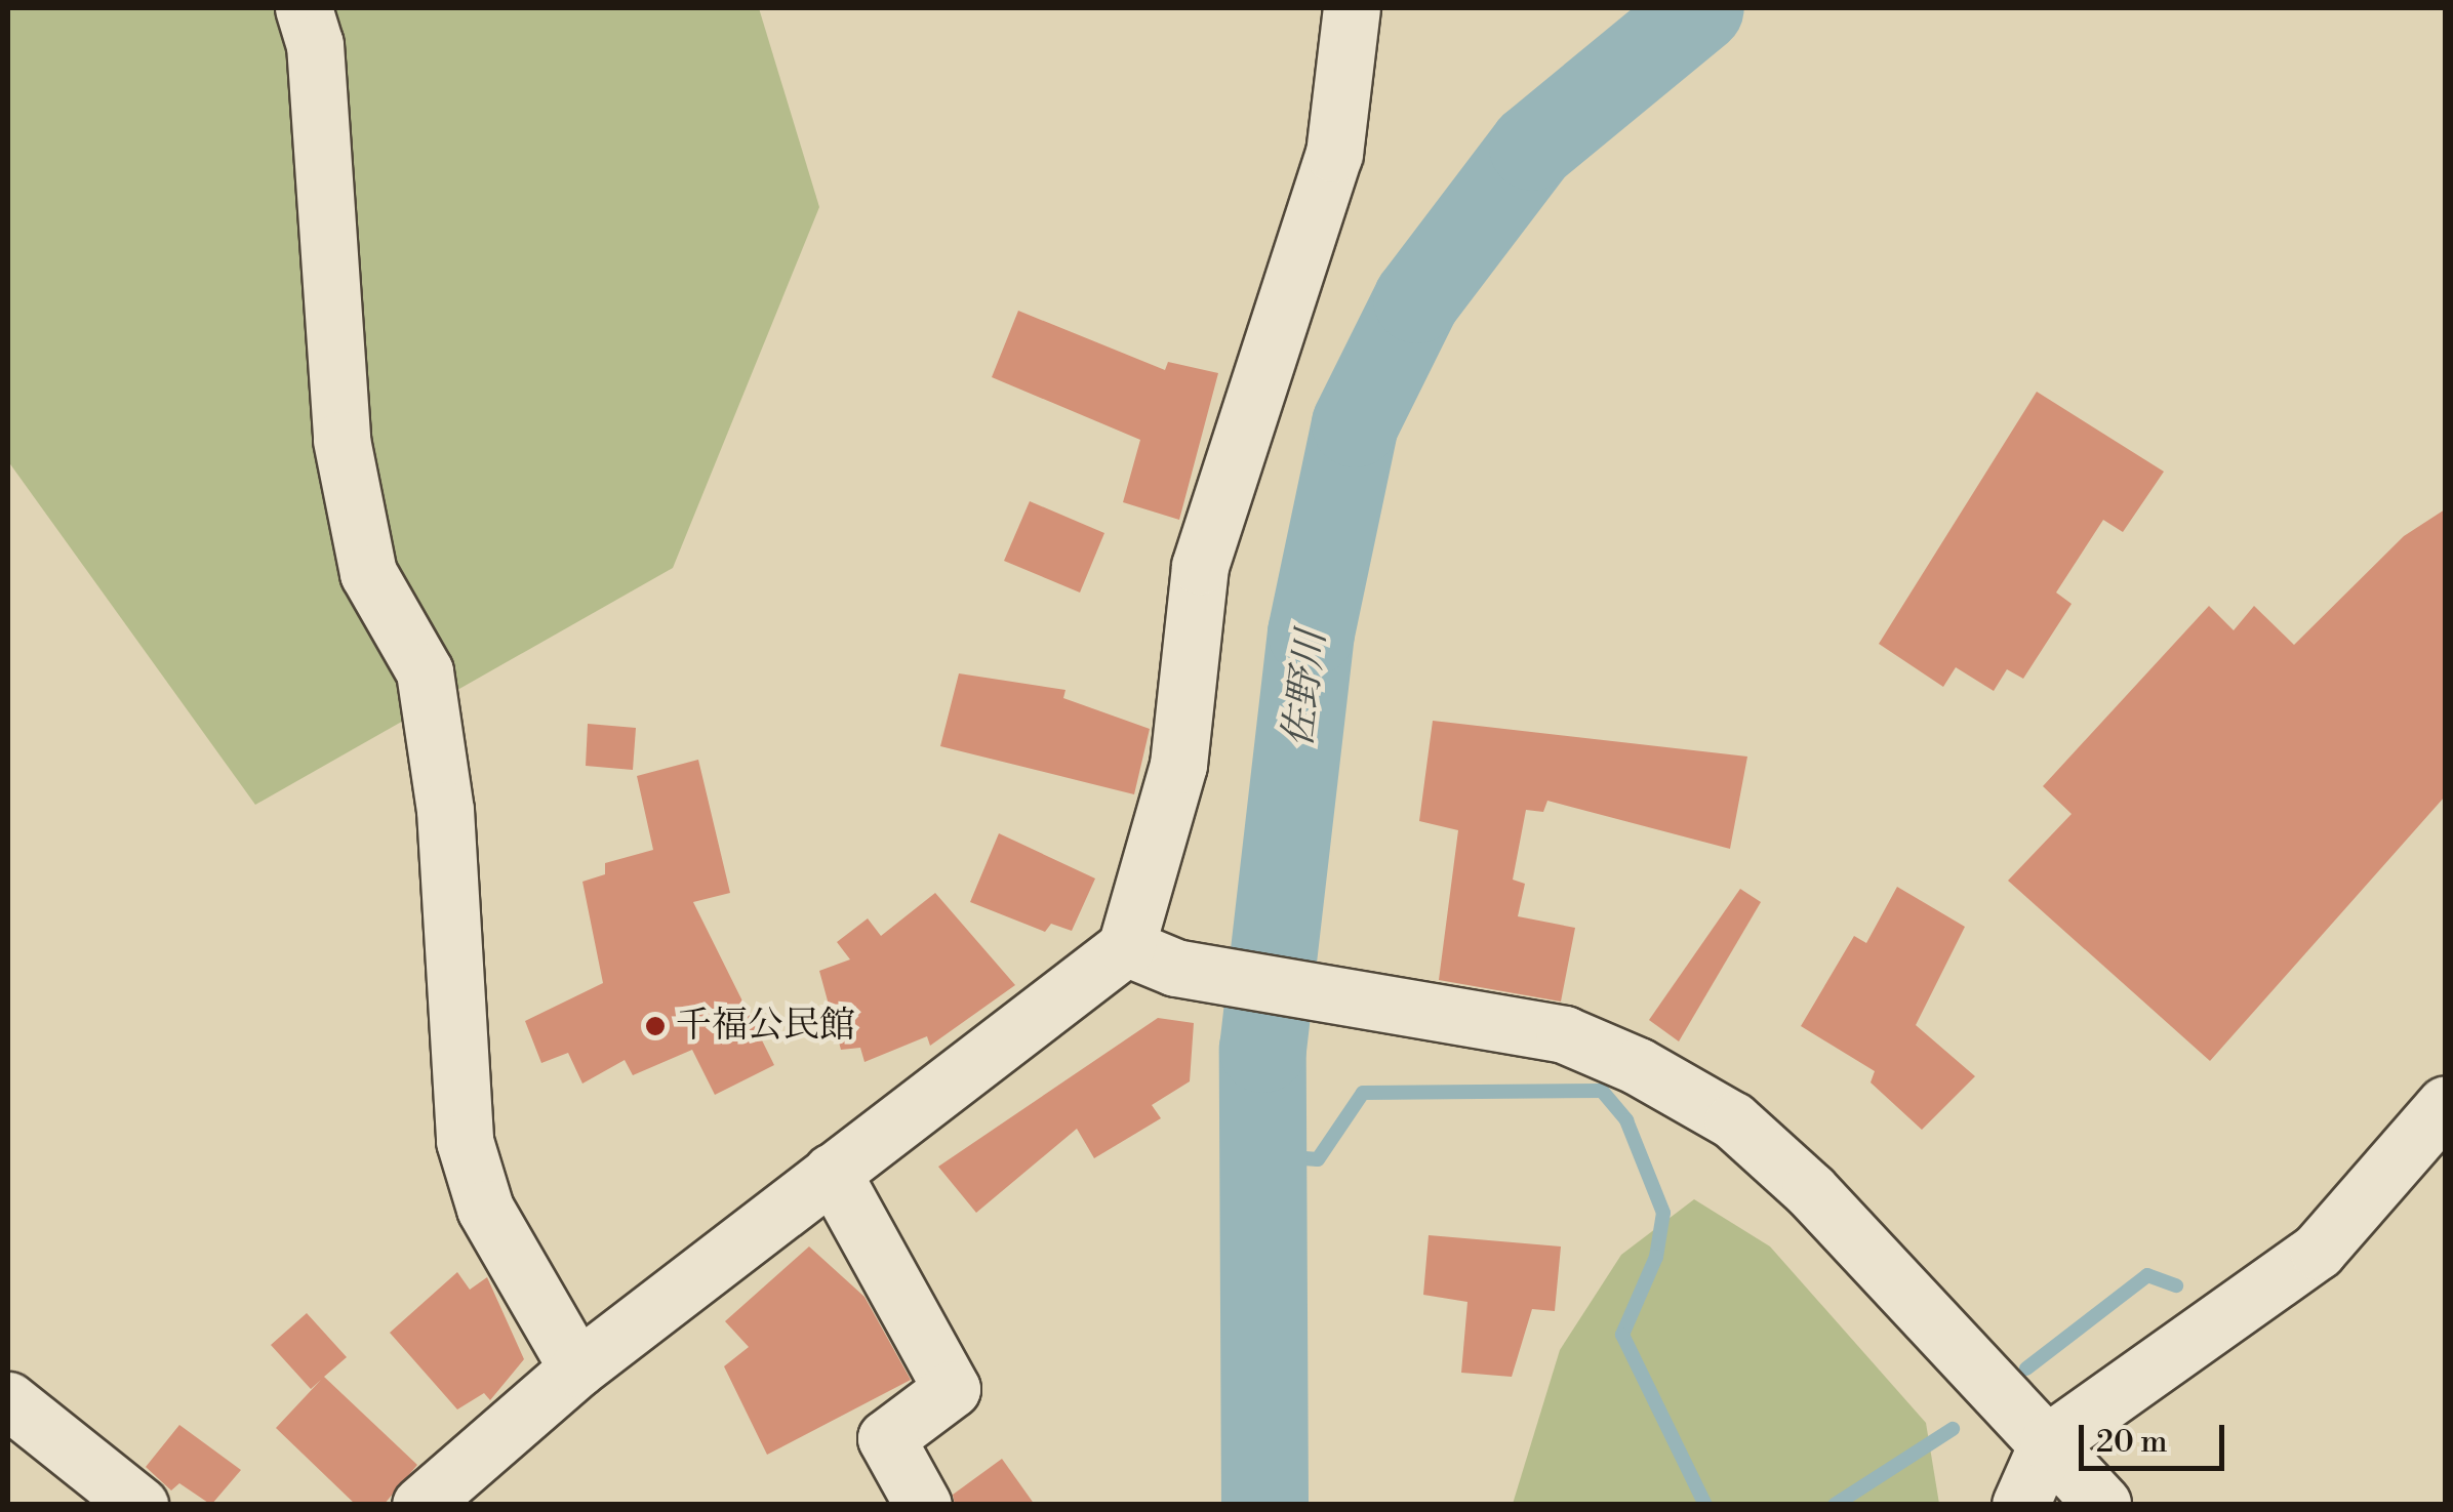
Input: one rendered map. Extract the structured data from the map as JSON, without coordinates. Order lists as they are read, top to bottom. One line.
{"water":["佐野川"],"places":["千福公民館"],"scale_bar":"20 m"}
